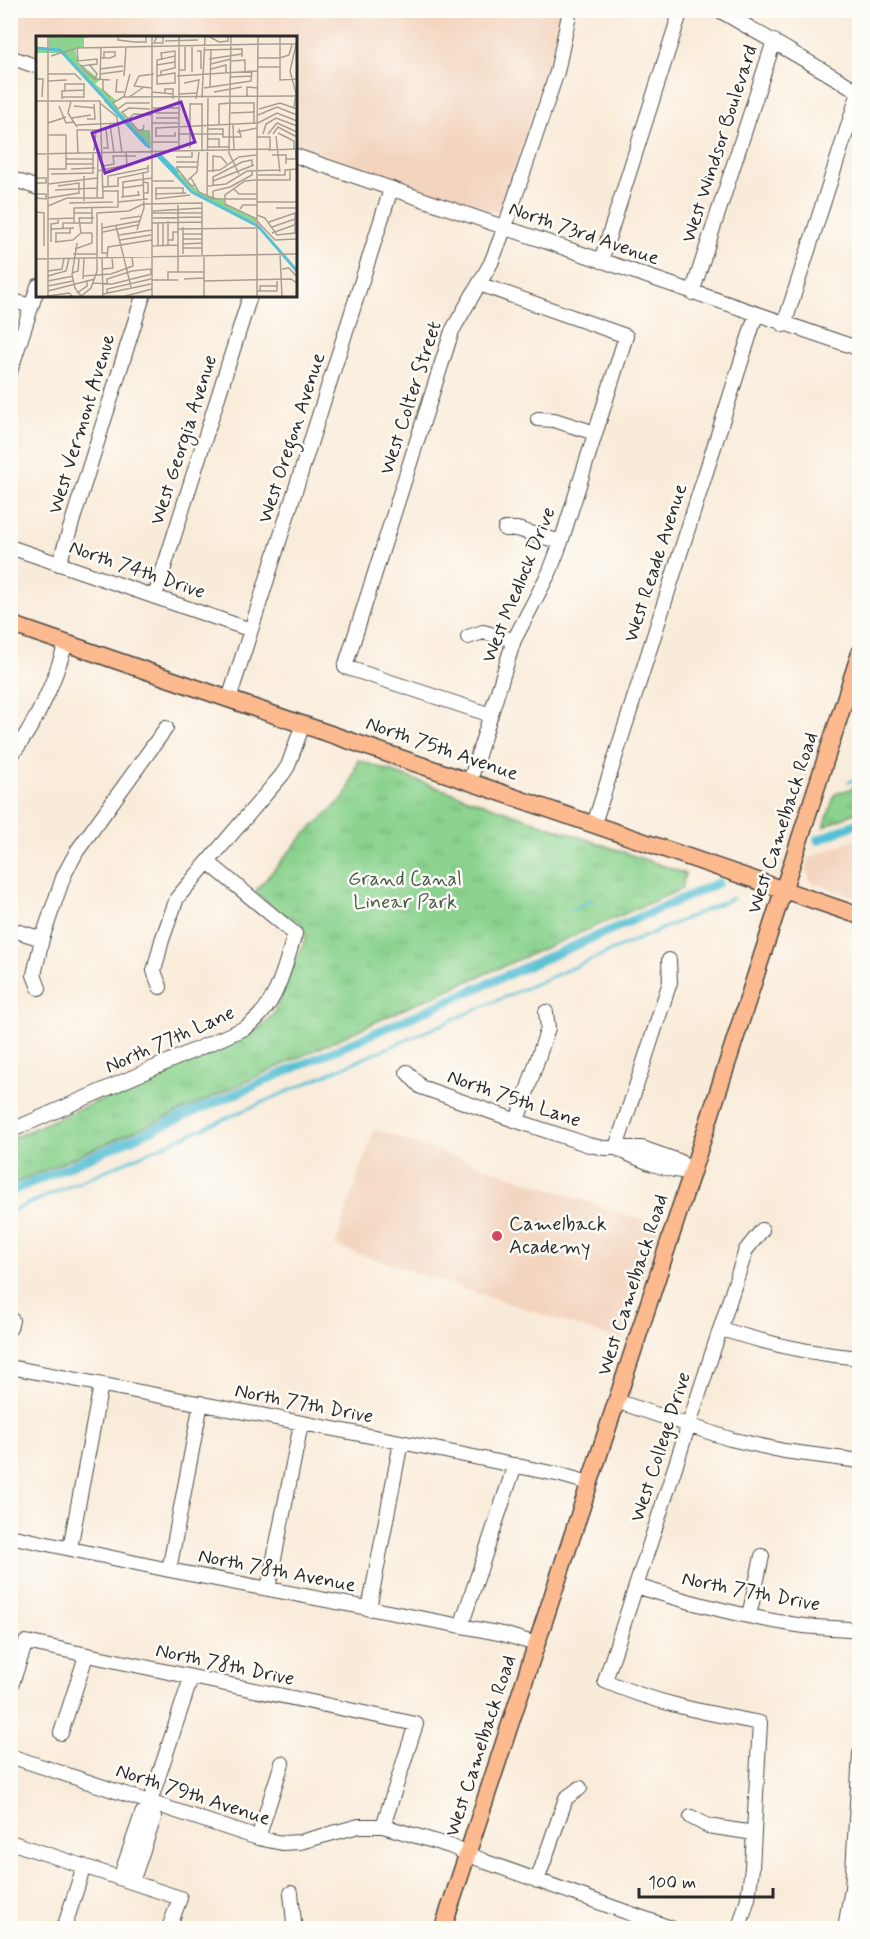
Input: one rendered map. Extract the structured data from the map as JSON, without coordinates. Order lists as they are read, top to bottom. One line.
{"streets":{"main road":["North 75th Avenue","West Camelback Road"],"street":["West Windsor Boulevard","North 73rd Avenue","West Colter Street","West Vermont Avenue","West Oregon Avenue","West Georgia Avenue","West Reade Avenue","North 74th Drive","West Medlock Drive","North 77th Lane","North 75th Lane","North 77th Drive","West College Drive","North 78th Avenue","North 78th Drive","North 79th Avenue"]},"crossings":[["West Windsor Boulevard","North 73rd Avenue"],["North 73rd Avenue","West Colter Street"],["North 73rd Avenue","West Oregon Avenue"],["North 73rd Avenue","West Reade Avenue"],["West Colter Street","West Medlock Drive"],["West Vermont Avenue","North 74th Drive"],["West Oregon Avenue","North 74th Drive"],["West Oregon Avenue","North 75th Avenue"],["West Georgia Avenue","North 74th Drive"],["West Reade Avenue","North 75th Avenue"],["West Medlock Drive","North 75th Avenue"],["North 75th Avenue","West Camelback Road"],["West Camelback Road","North 75th Lane"],["West Camelback Road","North 77th Drive"],["West Camelback Road","North 78th Avenue"],["West Camelback Road","North 79th Avenue"],["North 77th Drive","West College Drive"],["North 78th Drive","North 79th Avenue"]],"parks":["Grand Canal Linear Park"],"places":["Camelback Academy"],"scale_bar":"100 m"}
